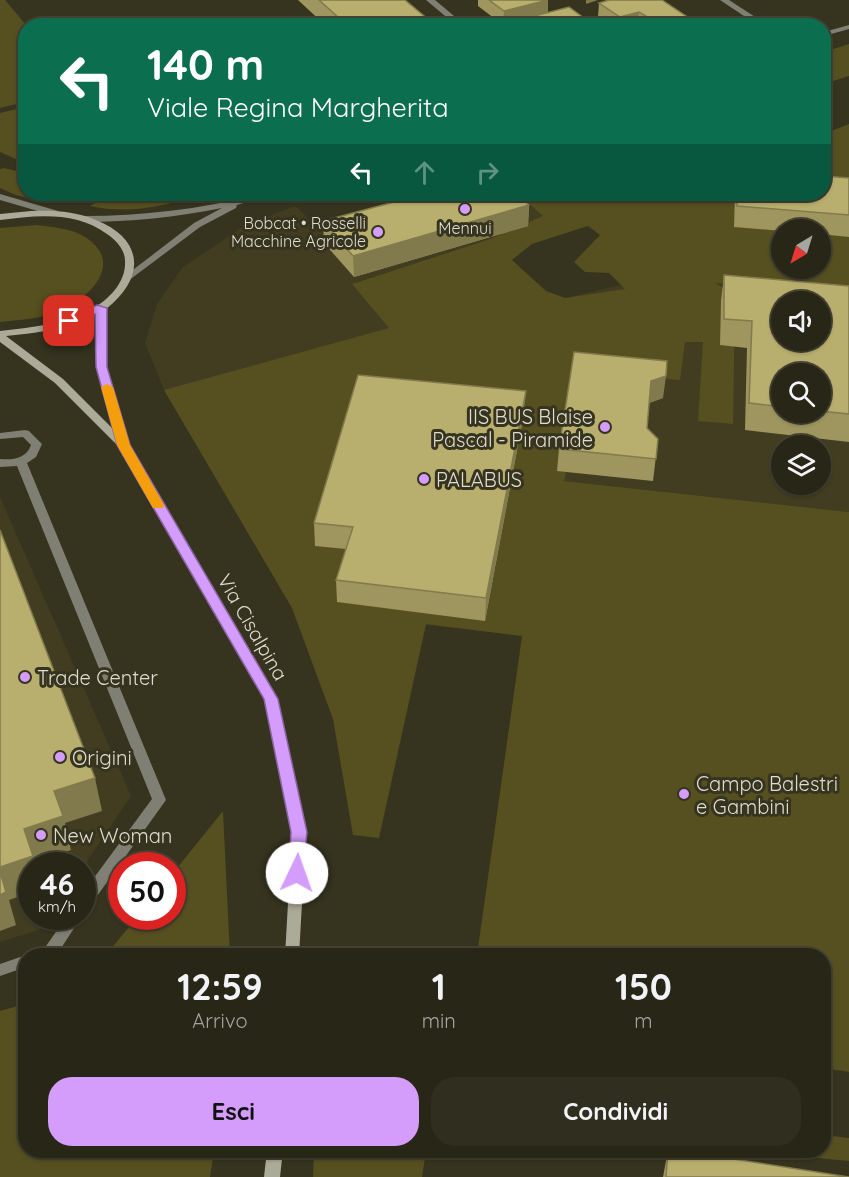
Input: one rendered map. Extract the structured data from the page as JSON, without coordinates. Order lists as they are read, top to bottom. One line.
{"streets":{"main road":["Via Cisalpina"]},"places":["Mennui","Bobcat • Rosselli Macchine Agricole","IIS BUS Blaise Pascal - Piramide","PALABUS","Trade Center","Origini","Campo Balestri e Gambini","New Woman"],"north":"bottom left","page":{"turn":["140 m","Viale Regina Margherita"],"speed":"46 km/h","limit":"50","eta":["12:59","Arrivo","1","min","150","m"],"buttons":["Esci","Condividi"]}}
